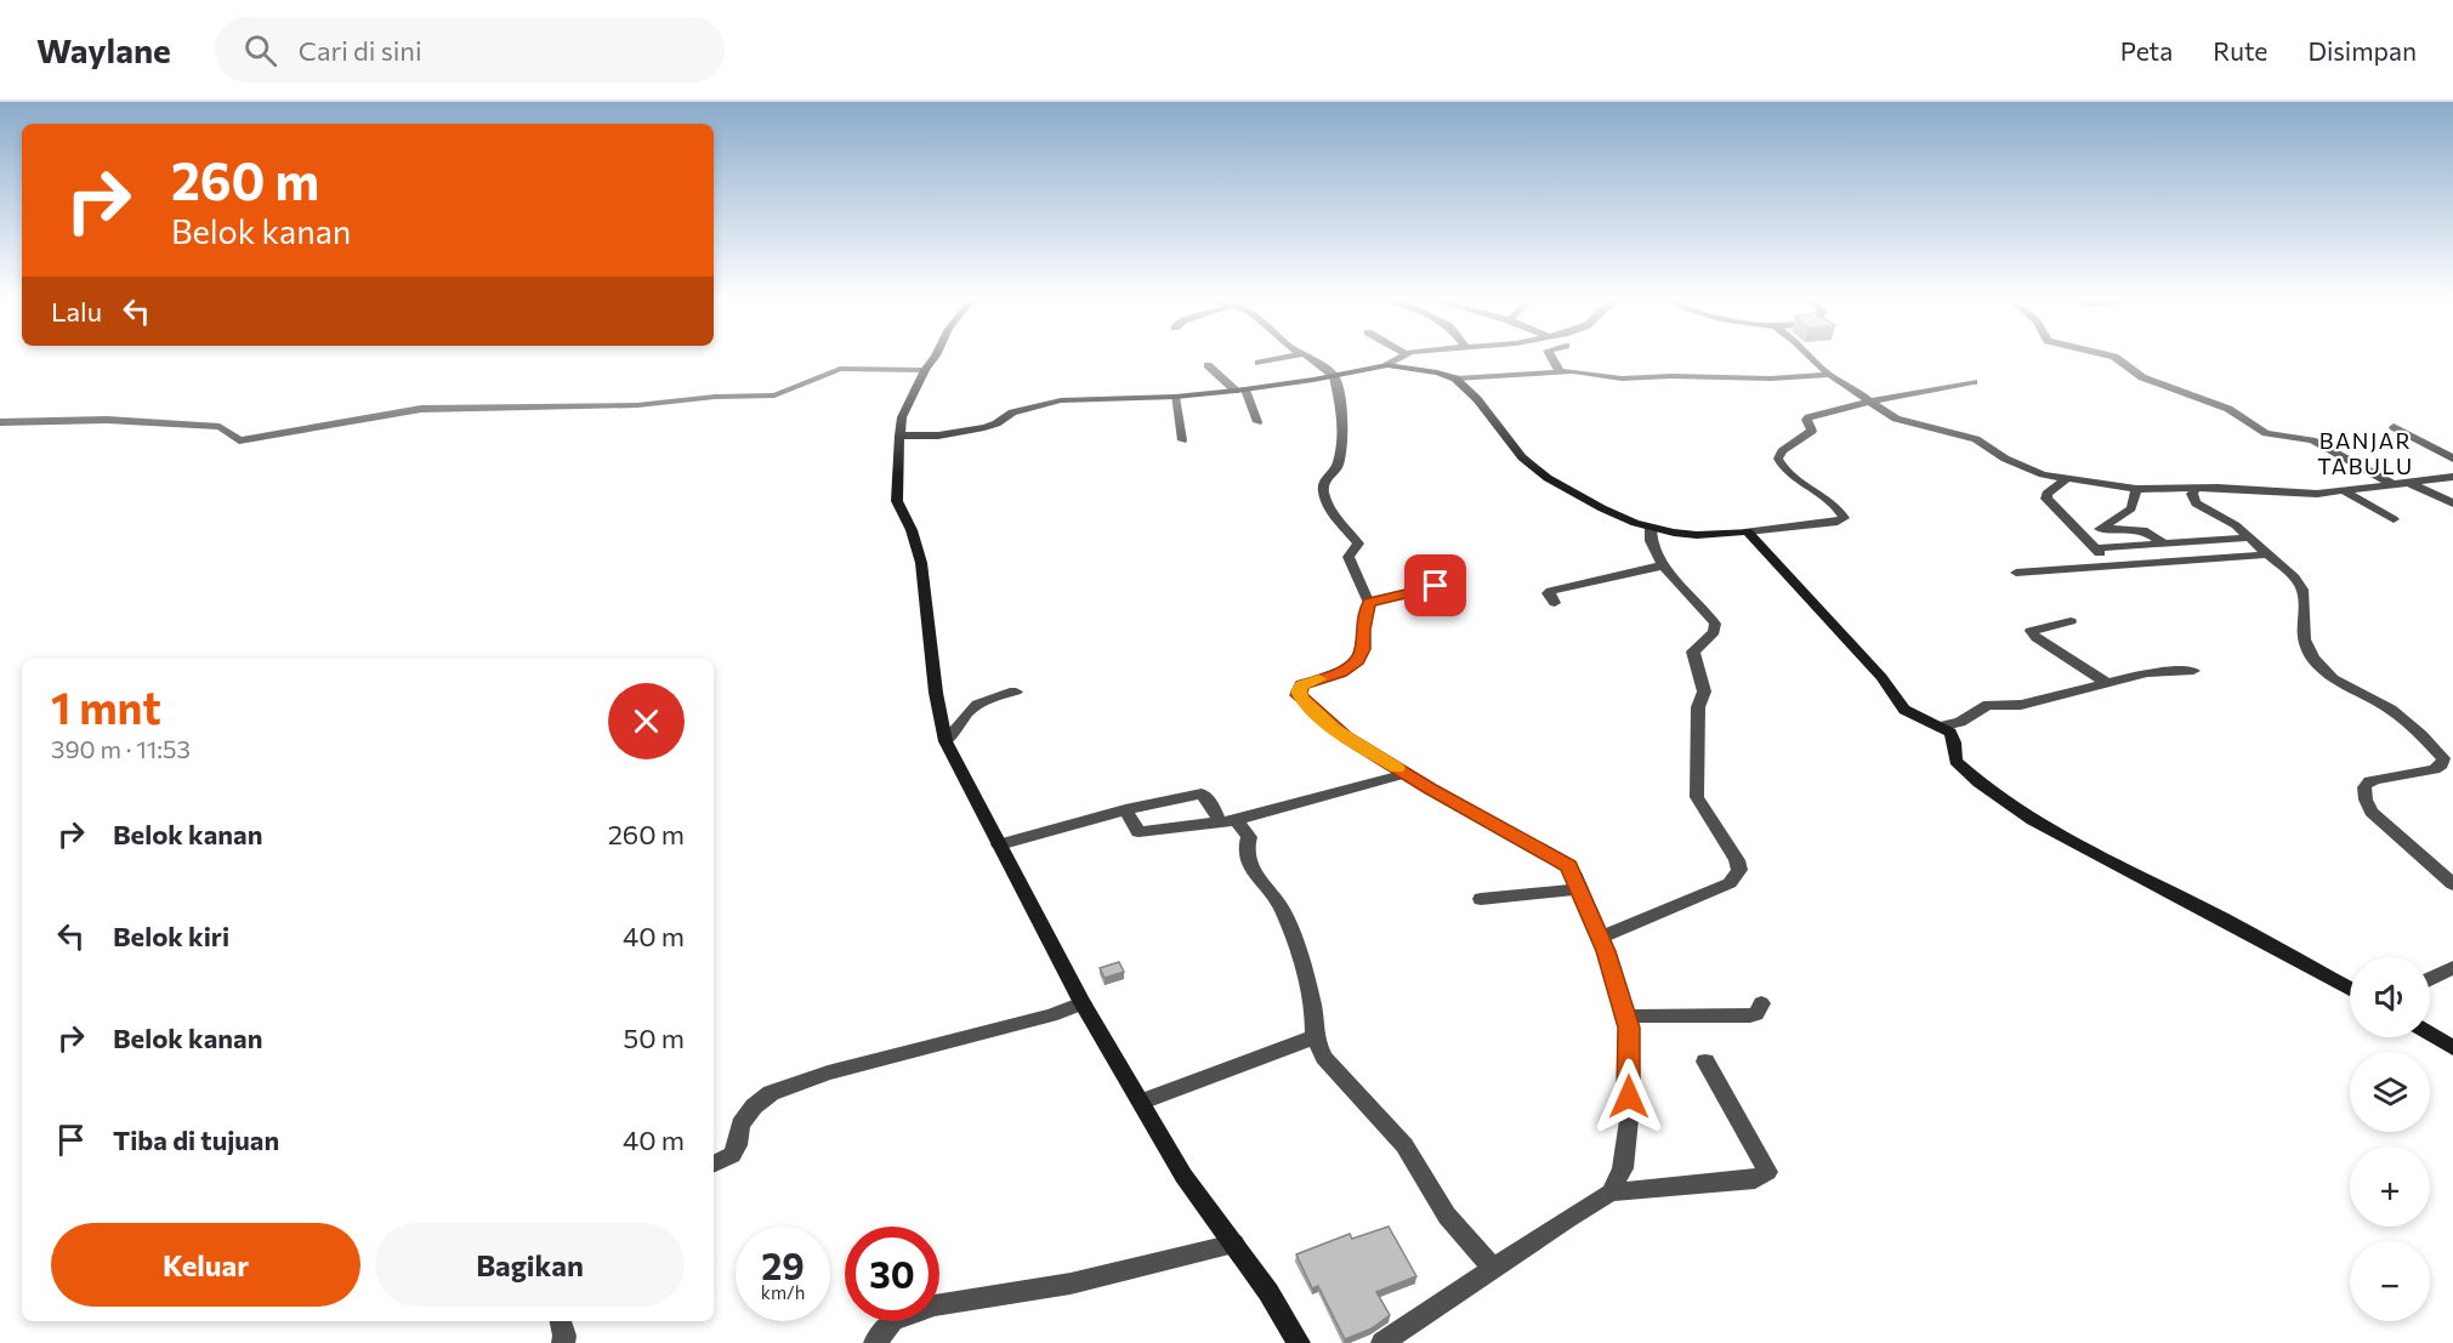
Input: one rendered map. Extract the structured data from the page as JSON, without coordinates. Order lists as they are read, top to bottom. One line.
{"districts":["BANJAR TABULU"],"page":{"header":"Waylane","search":"Cari di sini","nav":["Peta","Rute","Disimpan"],"turn":["260 m","Belok kanan"],"then":"Lalu","heading":["1 mnt","390 m · 11:53"],"list":[{"name":"Belok kanan","value":"260 m"},{"name":"Belok kiri","value":"40 m"},{"name":"Belok kanan","value":"50 m"},{"name":"Tiba di tujuan","value":"40 m"}],"map_buttons":["+","−"],"buttons":["Keluar","Bagikan"],"speed":"29 km/h","limit":"30"}}
